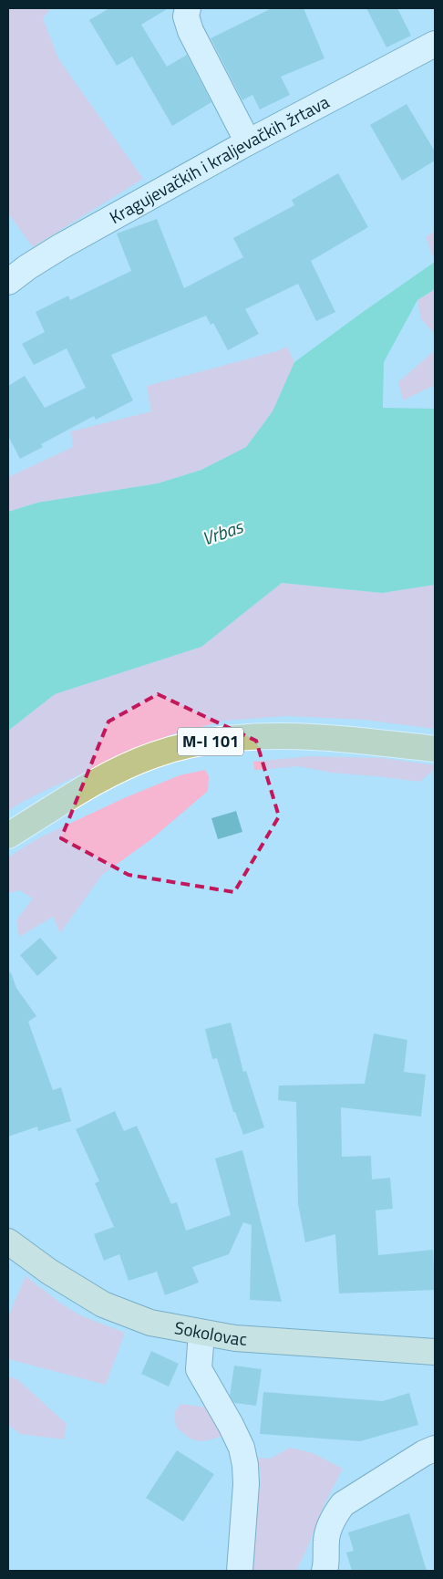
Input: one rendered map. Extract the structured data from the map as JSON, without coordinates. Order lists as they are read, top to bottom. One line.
{"streets":{"main road":["M-I 101","Sokolovac"],"street":["Kragujevačkih i kraljevačkih žrtava"]},"water":["Vrbas"]}
